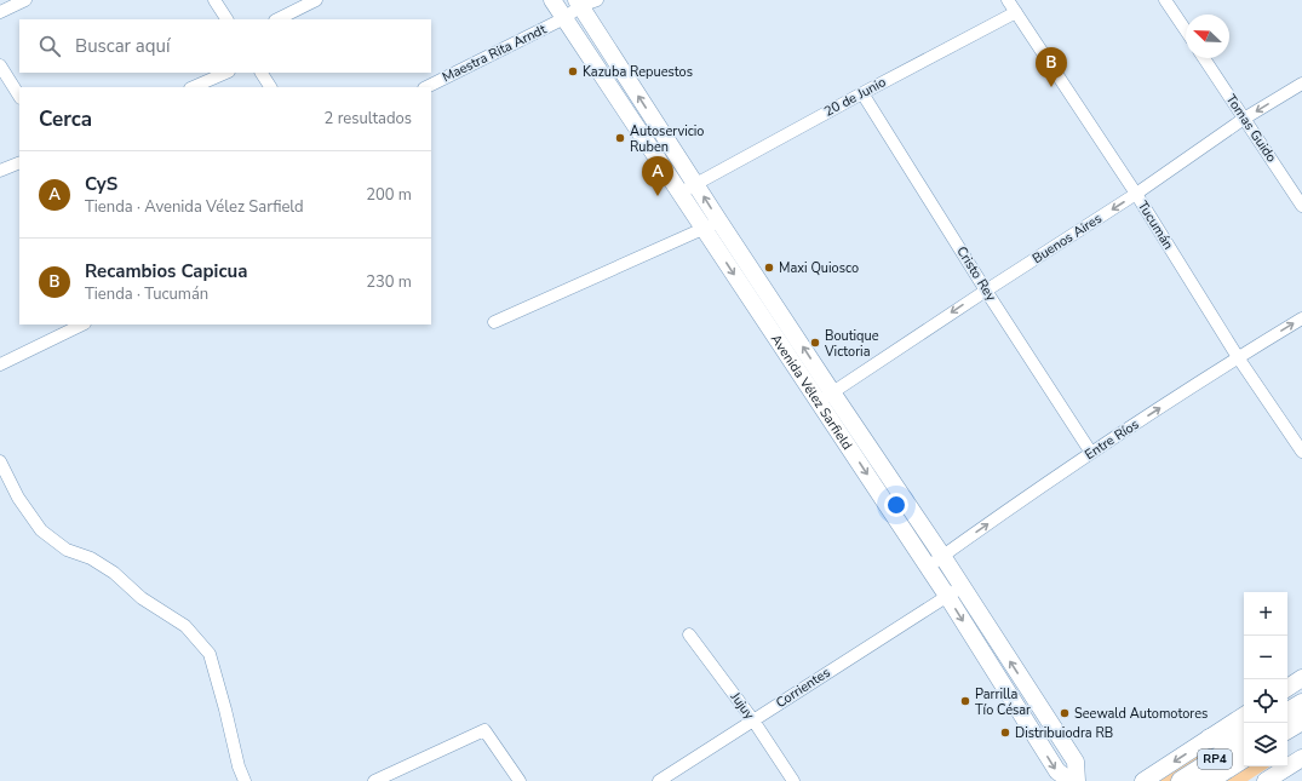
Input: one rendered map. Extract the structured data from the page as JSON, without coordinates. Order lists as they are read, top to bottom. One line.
{"streets":{"main road":["Avenida Vélez Sarfield","RP4"],"street":["Maestra Rita Arndt","20 de Junio","Tomas Guido","Tucumán","Buenos Aires","Cristo Rey","Entre Ríos","Corrientes","Jujuy"]},"crossings":[["Maestra Rita Arndt","Avenida Vélez Sarfield"],["20 de Junio","Tucumán"],["20 de Junio","Cristo Rey"],["20 de Junio","Avenida Vélez Sarfield"],["Tomas Guido","Buenos Aires"],["Tucumán","Buenos Aires"],["Tucumán","Entre Ríos"],["Buenos Aires","Cristo Rey"],["Buenos Aires","Avenida Vélez Sarfield"],["Cristo Rey","Entre Ríos"],["Avenida Vélez Sarfield","Entre Ríos"],["Avenida Vélez Sarfield","Corrientes"],["Corrientes","Jujuy"]],"one_way":["Buenos Aires","Entre Ríos"],"places":["Kazuba Repuestos","Autoservicio Ruben","Maxi Quiosco","Boutique Victoria","Parrilla Tío César","Seewald Automotores","Distribuiodra RB"],"north":"top left","page":{"search":"Buscar aquí","pins":["B","A"],"heading":["Cerca","2 resultados"],"list":[{"mark":"A","name":"CyS","note":"Tienda · Avenida Vélez Sarfield","value":"200 m"},{"mark":"B","name":"Recambios Capicua","note":"Tienda · Tucumán","value":"230 m"}],"map_buttons":["+","−"]}}
